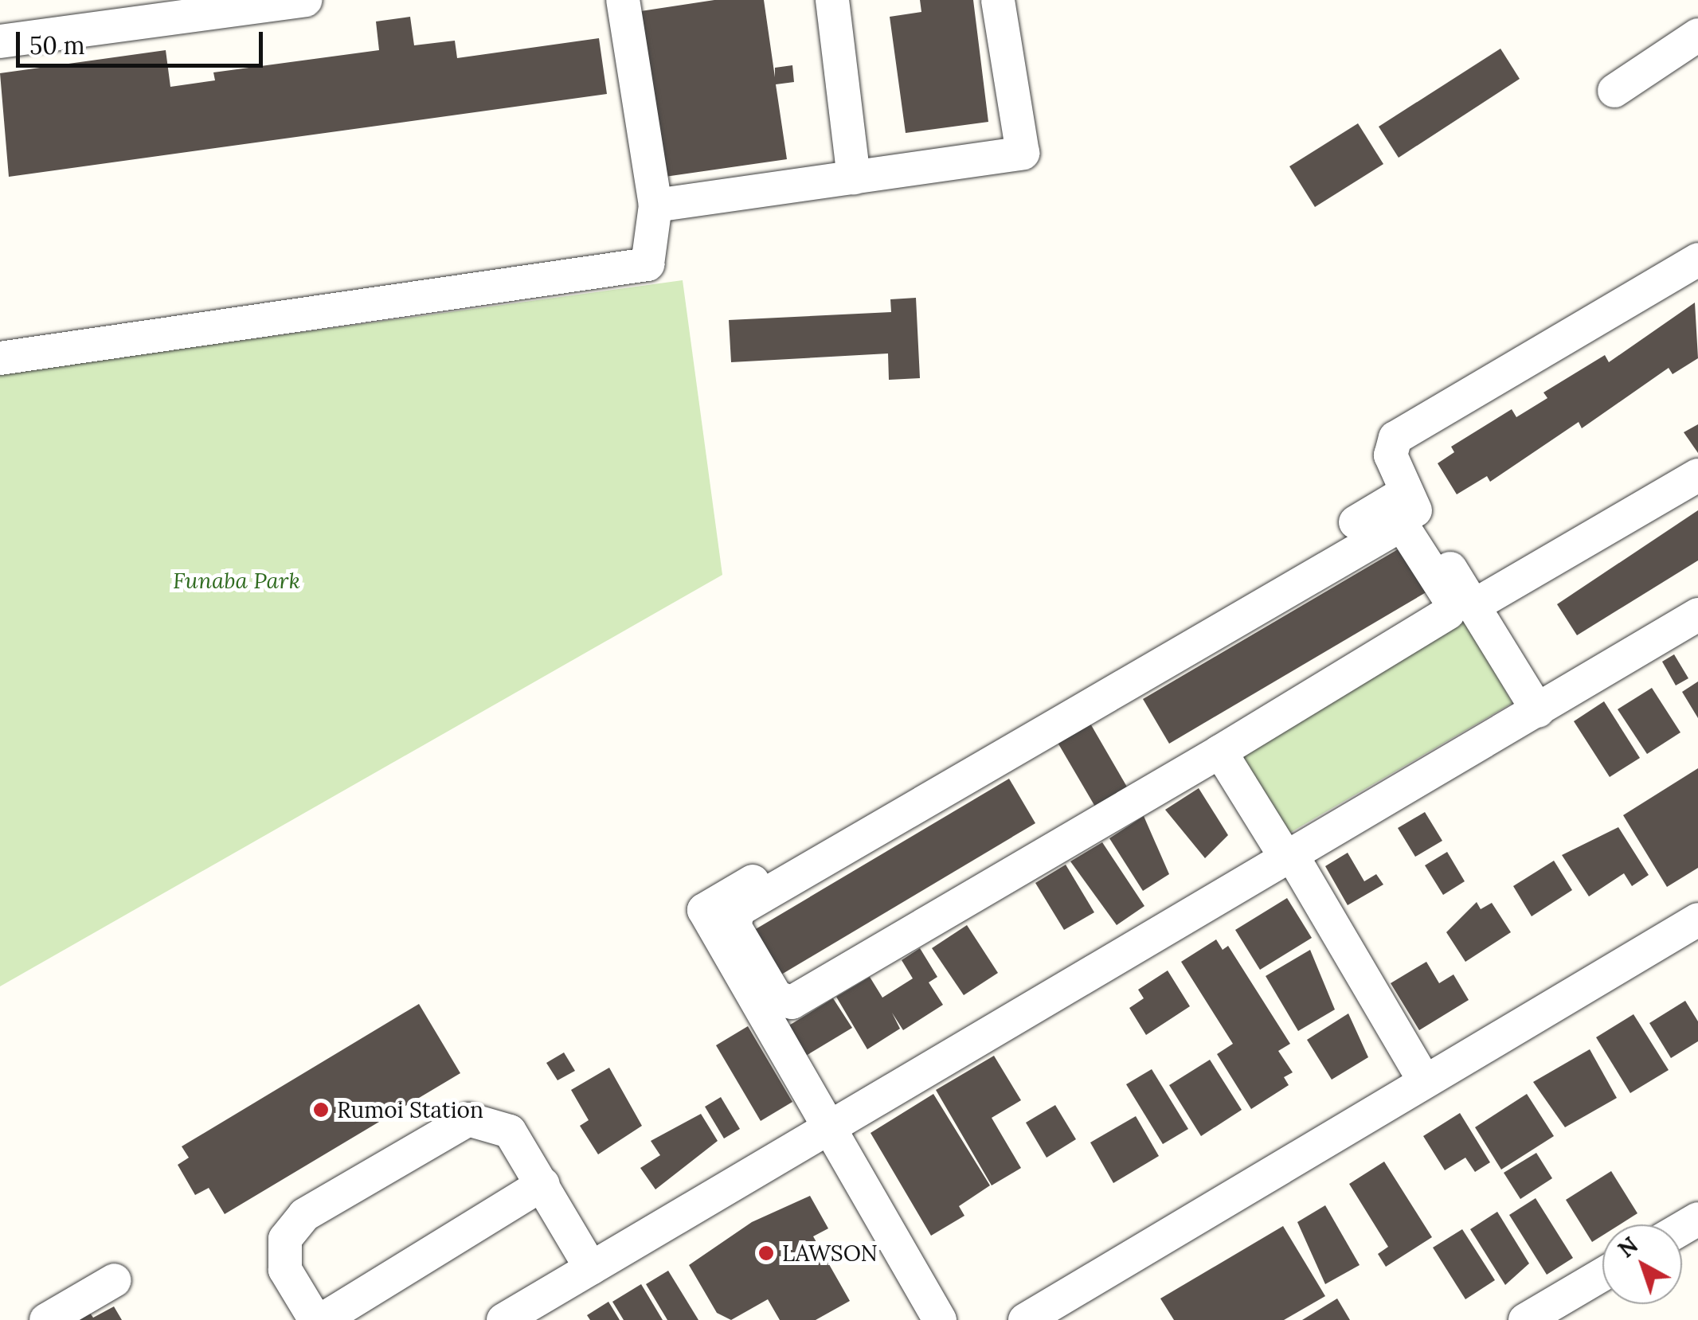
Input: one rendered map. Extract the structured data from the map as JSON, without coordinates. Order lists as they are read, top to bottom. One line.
{"parks":["Funaba Park"],"places":["Rumoi Station","LAWSON"],"scale_bar":"50 m","north":"top left"}
